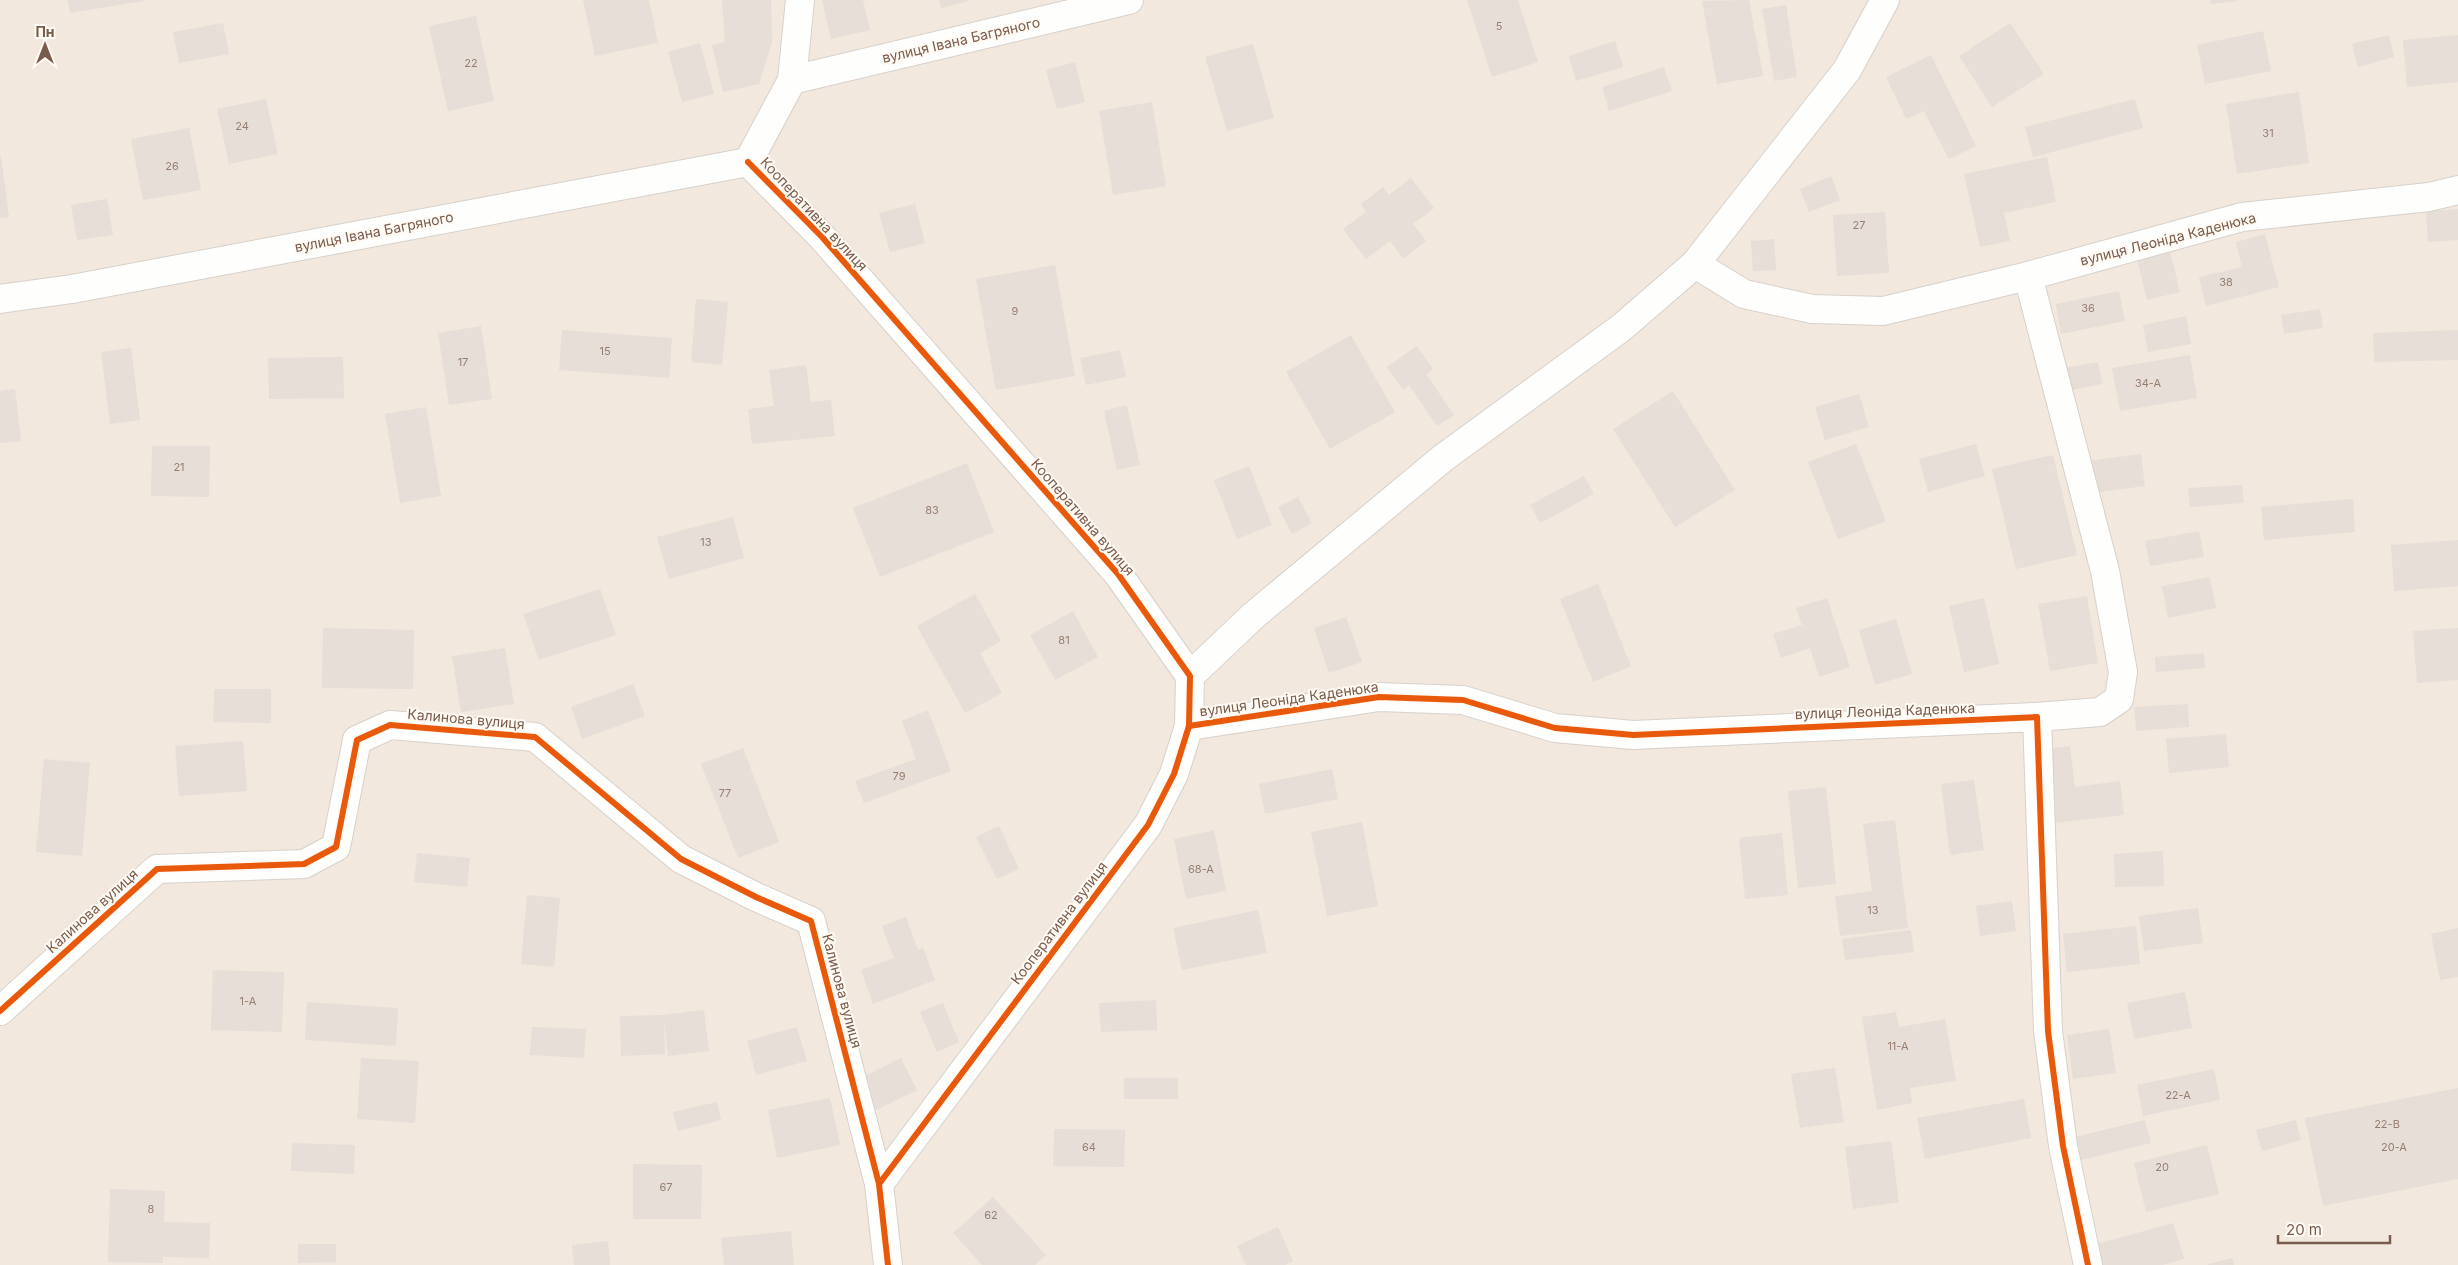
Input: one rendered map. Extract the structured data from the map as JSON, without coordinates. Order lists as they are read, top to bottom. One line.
{"streets":{"street":["вулиця Івана Багряного","Кооперативна вулиця","вулиця Леоніда Каденюка","Калинова вулиця"]},"crossings":[["вулиця Івана Багряного","Кооперативна вулиця"],["Кооперативна вулиця","вулиця Леоніда Каденюка"],["Кооперативна вулиця","Калинова вулиця"]],"house_numbers":["5","22","24","31","26","27","38","36","9","15","17","34-А","21","83","13","81","79","77","68-А","13","1-А","11-А","22-А","22-В","64","20-А","20","67","8","62"],"scale_bar":"20 m","north":"top"}
